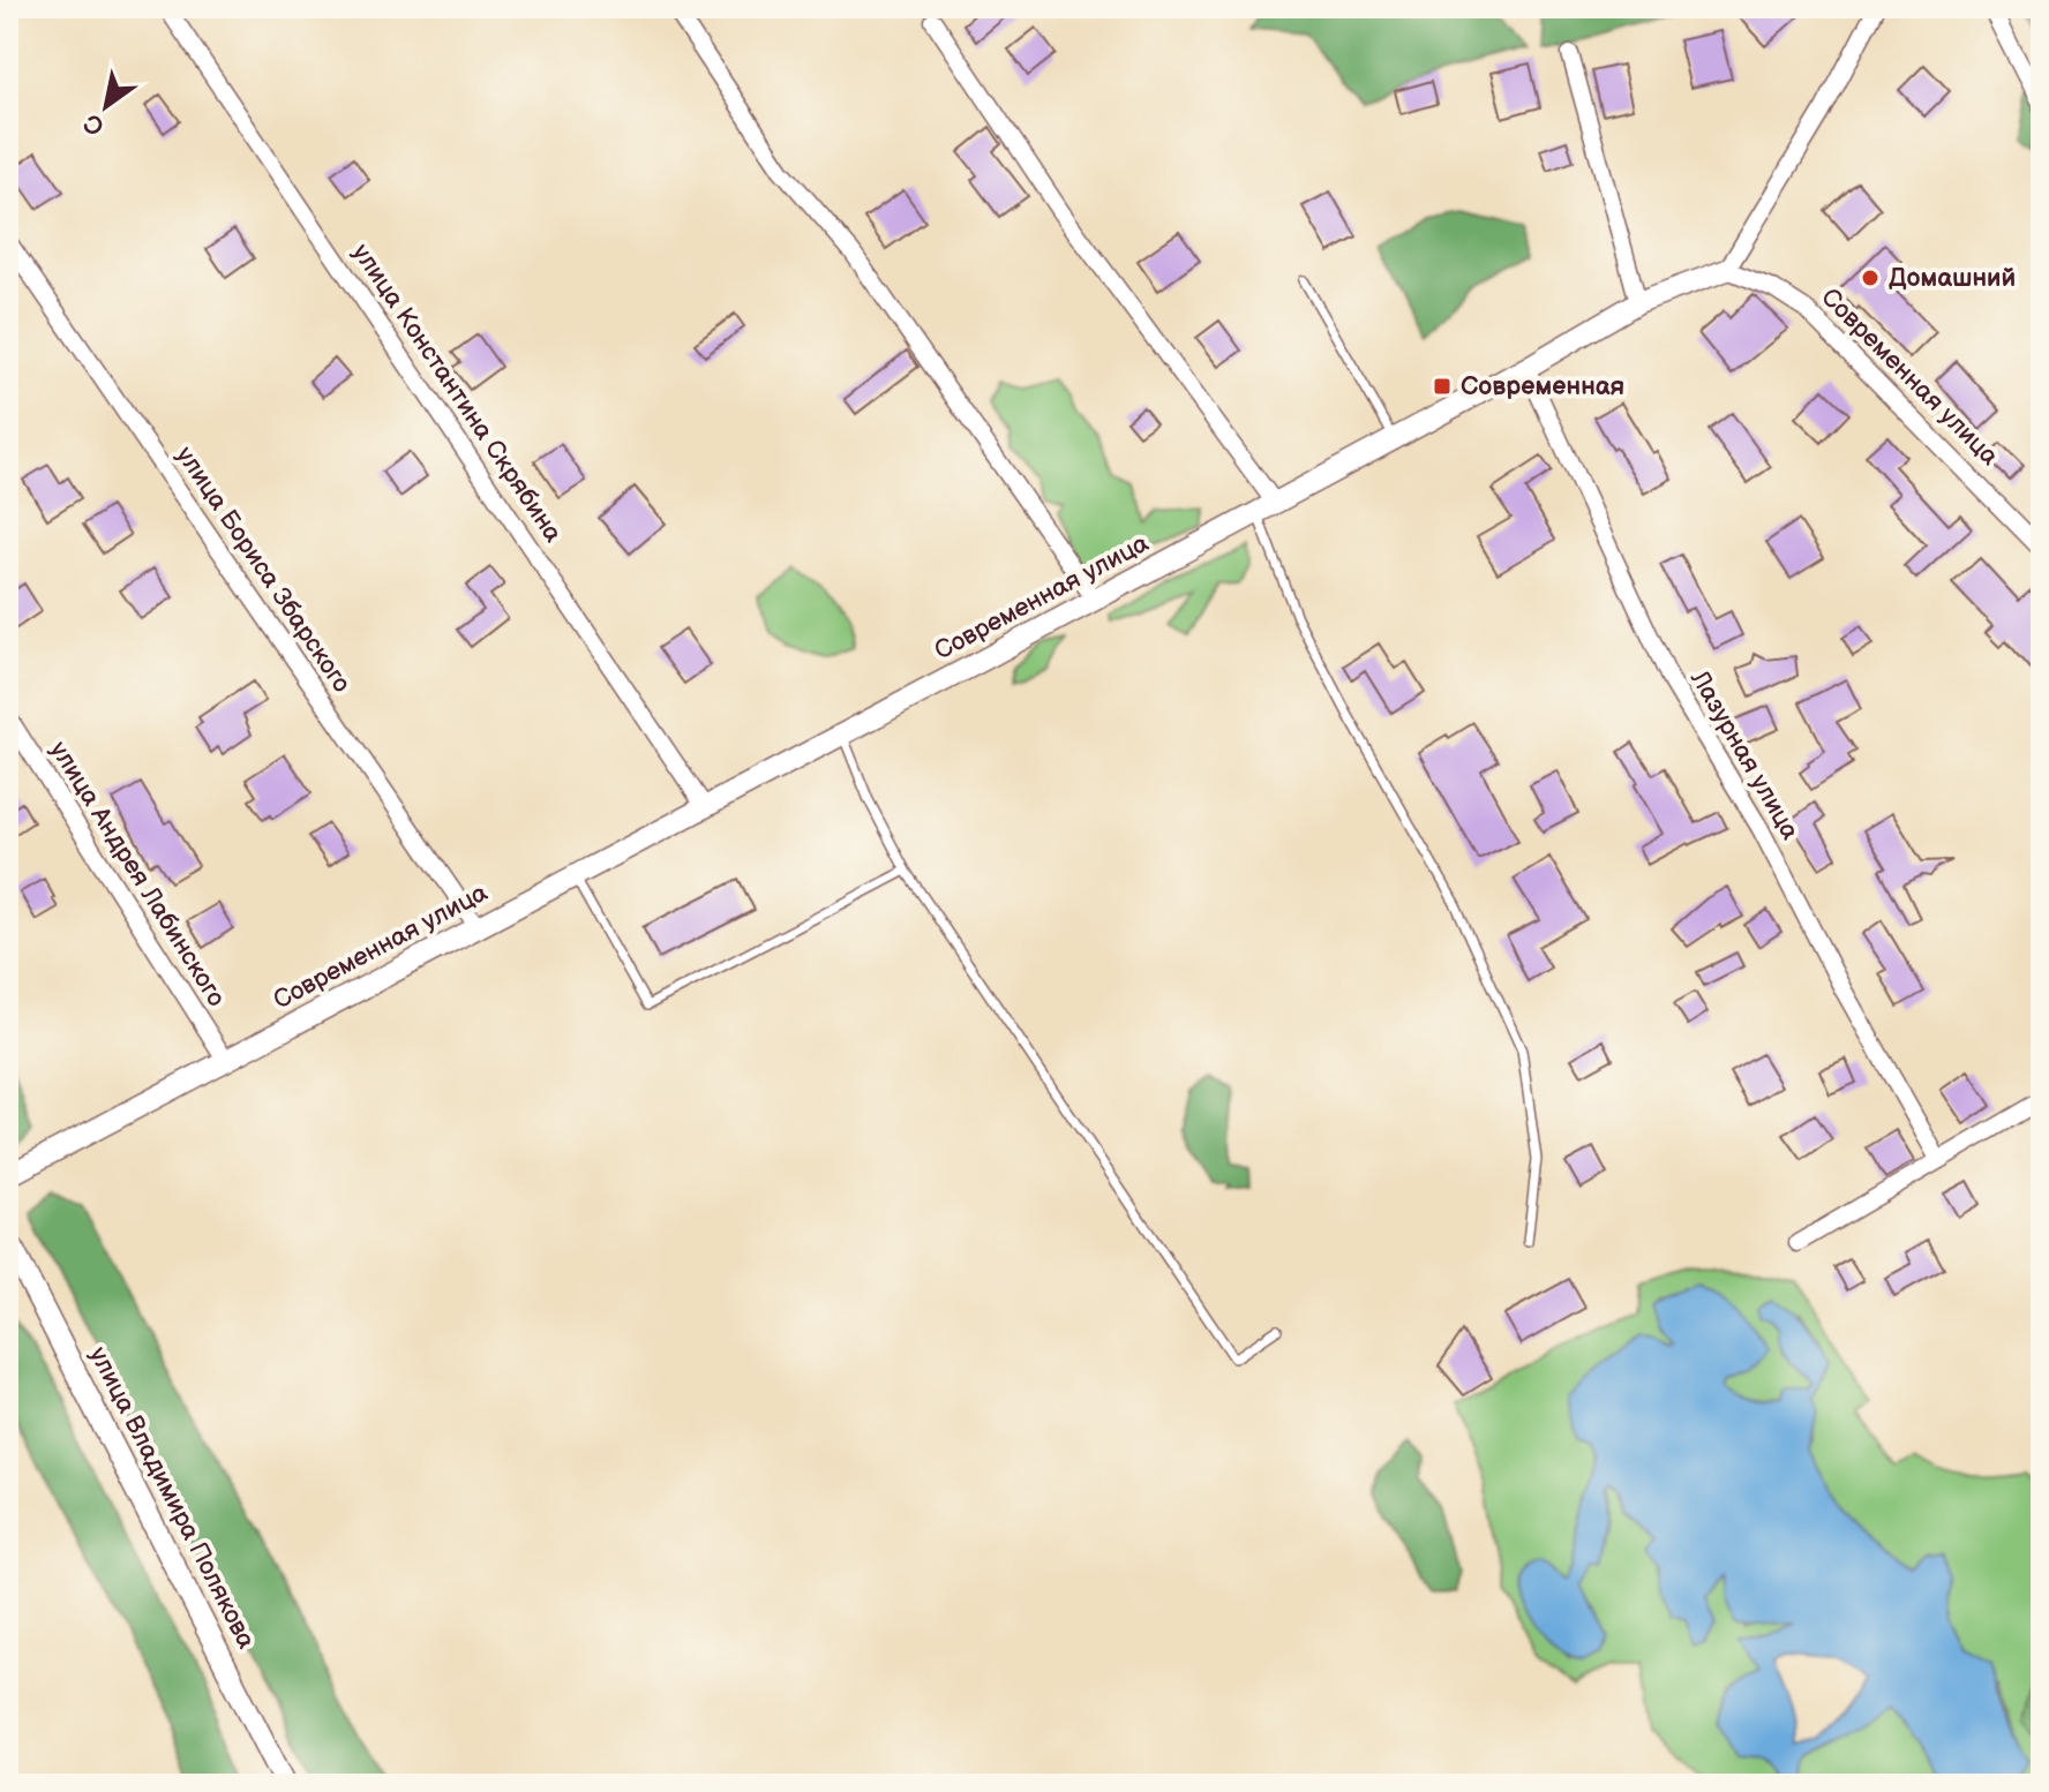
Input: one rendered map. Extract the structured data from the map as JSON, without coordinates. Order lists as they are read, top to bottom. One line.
{"streets":{"street":["Современная улица","улица Константина Скрябина","улица Бориса Збарского","Лазурная улица","улица Андрея Лабинского","улица Владимира Полякова"]},"crossings":[["Современная улица","улица Константина Скрябина"],["Современная улица","улица Бориса Збарского"],["Современная улица","Лазурная улица"],["Современная улица","улица Андрея Лабинского"]],"places":{"other":["Домашний"],"transit":["Современная"]},"north":"bottom left"}
